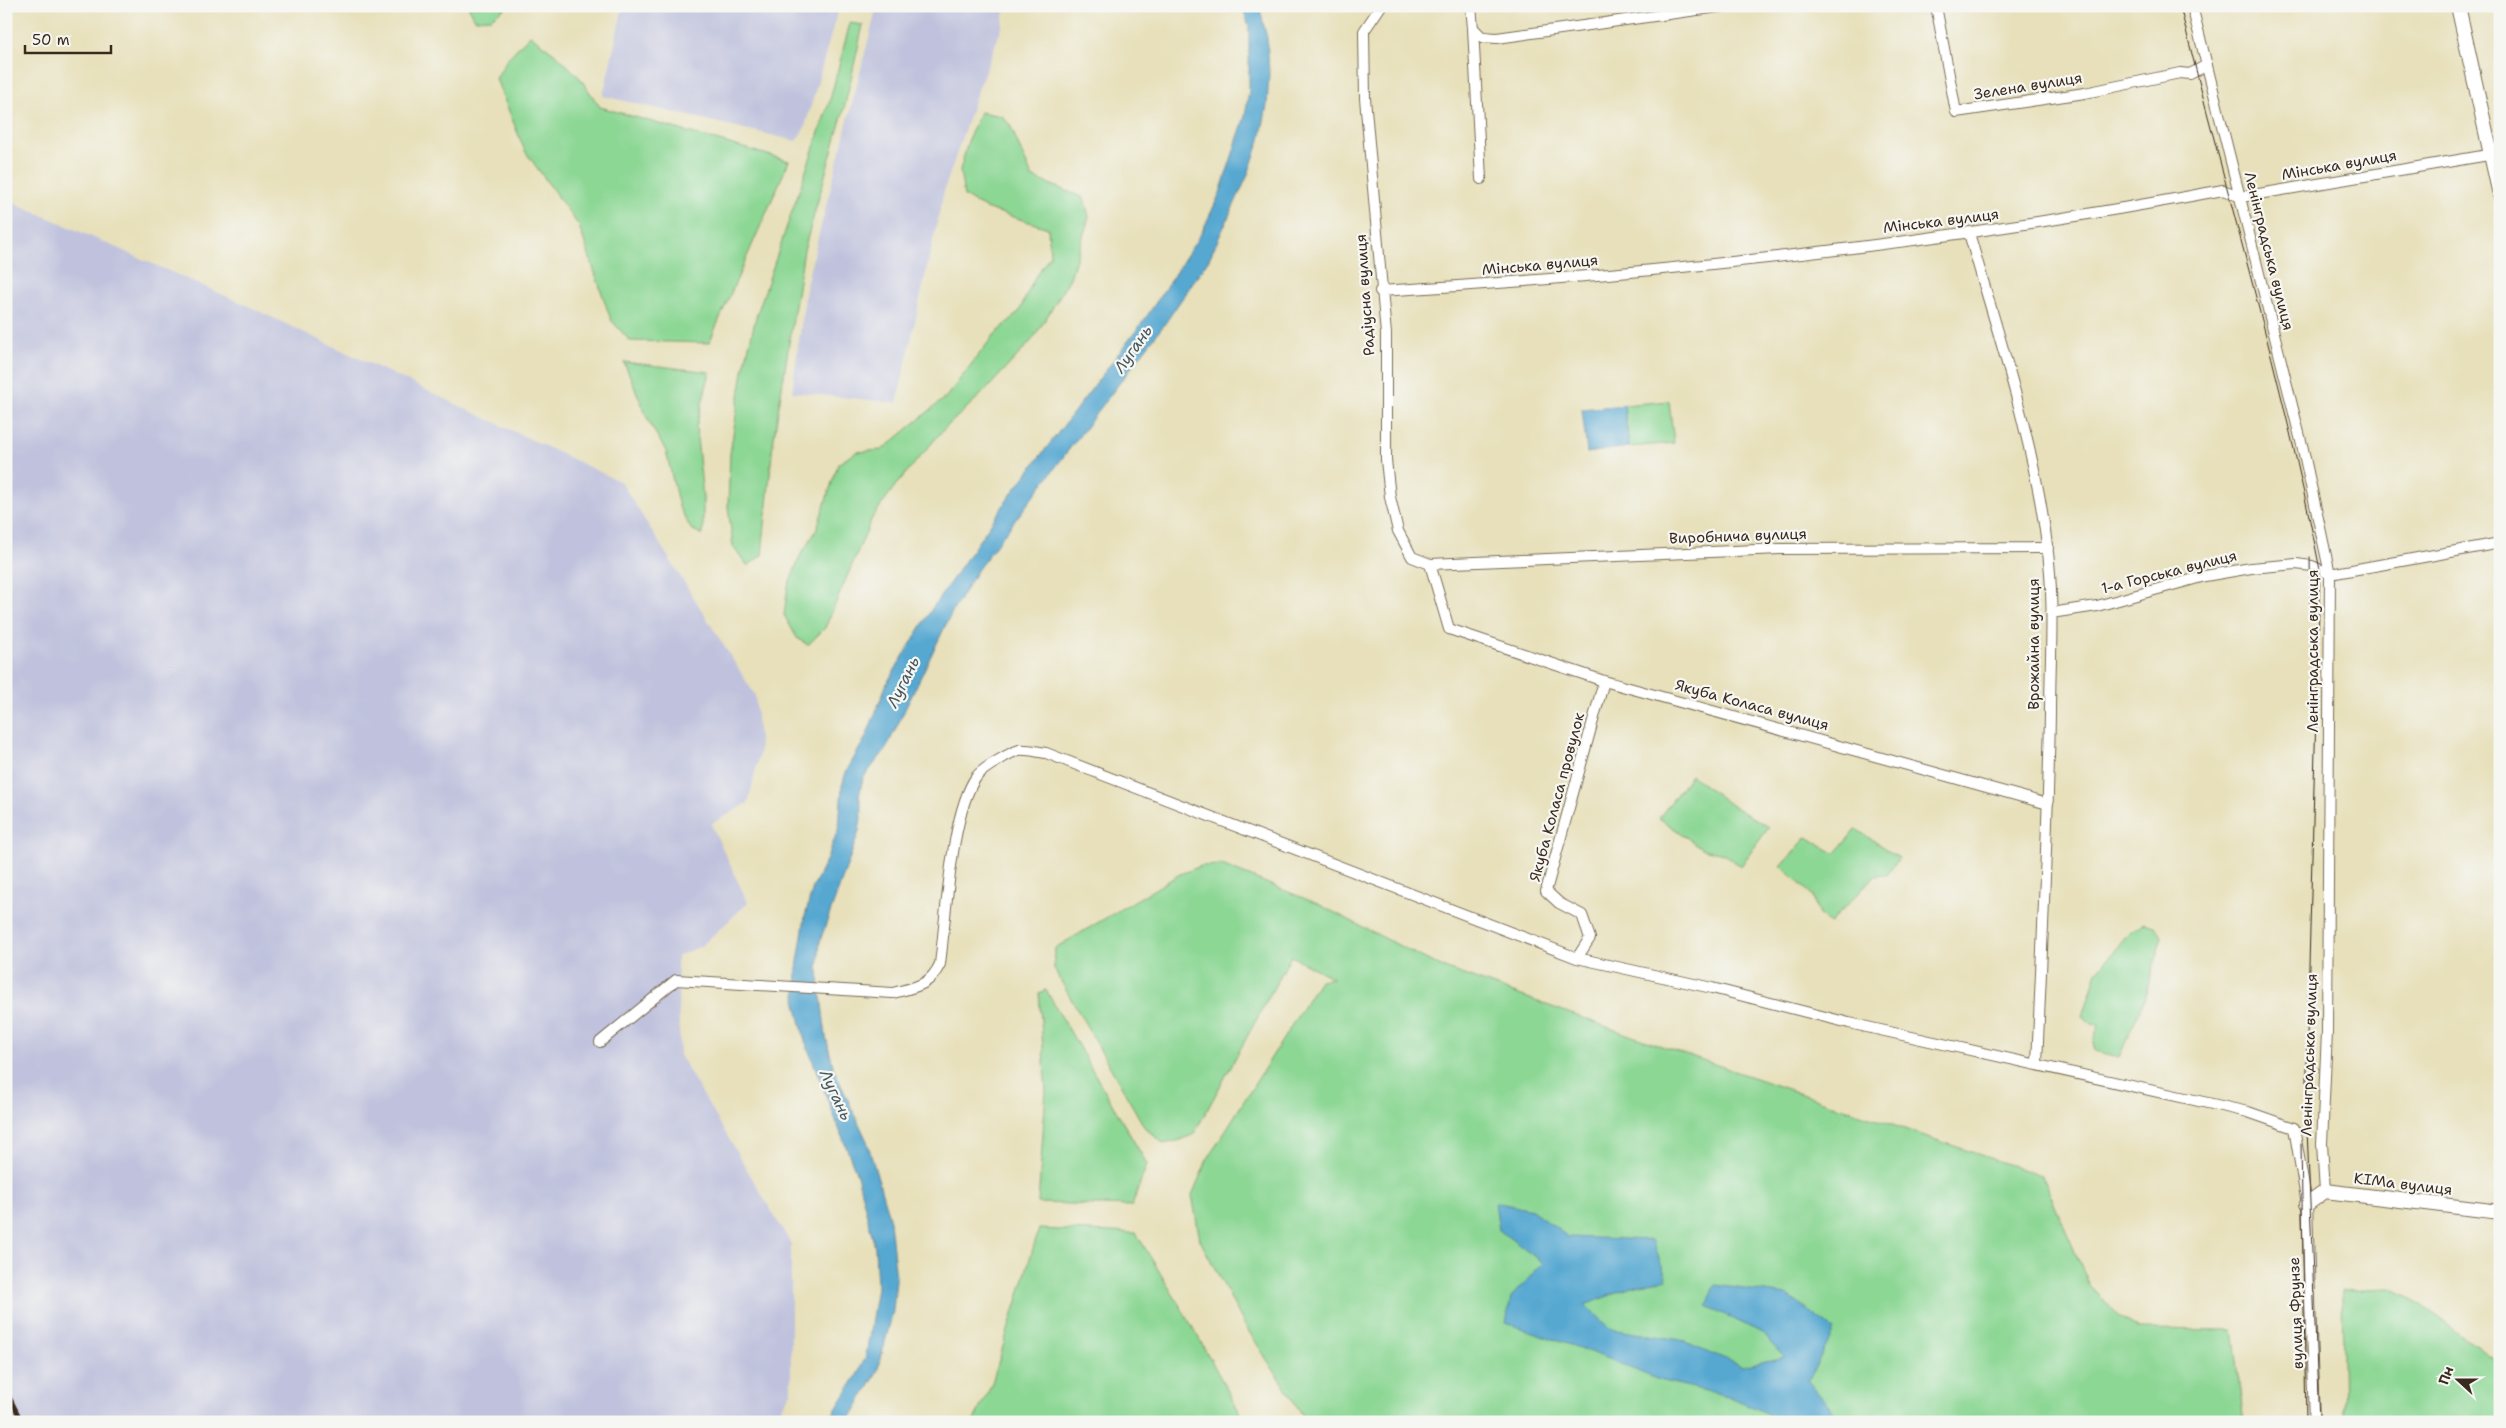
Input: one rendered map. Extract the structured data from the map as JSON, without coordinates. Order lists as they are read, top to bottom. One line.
{"streets":{"street":["Зелена вулиця","Мінська вулиця","Ленінградська вулиця","Радіусна вулиця","Виробнича вулиця","1-а Горська вулиця","Врожайна вулиця","Якуба Коласа вулиця","Якуба Коласа провулок","КІМа вулиця","вулиця Фрунзе"]},"crossings":[["Зелена вулиця","Ленінградська вулиця"],["Мінська вулиця","Ленінградська вулиця"],["Мінська вулиця","Радіусна вулиця"],["Мінська вулиця","Врожайна вулиця"],["Ленінградська вулиця","1-а Горська вулиця"],["Ленінградська вулиця","КІМа вулиця"],["Радіусна вулиця","Виробнича вулиця"],["Радіусна вулиця","Якуба Коласа вулиця"],["Виробнича вулиця","Врожайна вулиця"],["Виробнича вулиця","Якуба Коласа вулиця"],["1-а Горська вулиця","Врожайна вулиця"],["Врожайна вулиця","Якуба Коласа вулиця"],["Врожайна вулиця","вулиця Фрунзе"],["Якуба Коласа вулиця","Якуба Коласа провулок"]],"water":["Лугань"],"scale_bar":"50 m","north":"left"}
